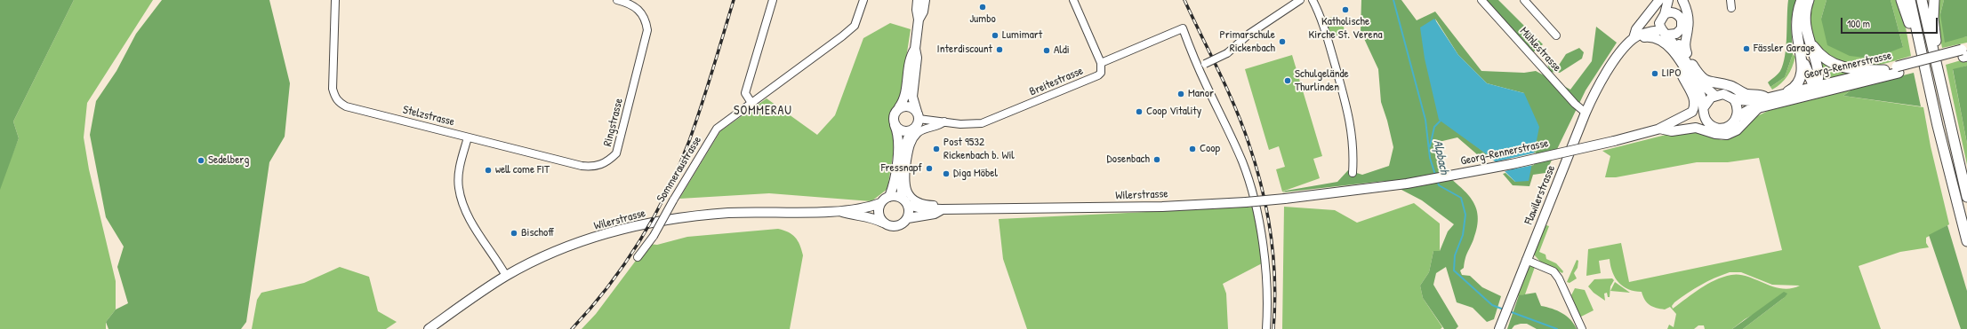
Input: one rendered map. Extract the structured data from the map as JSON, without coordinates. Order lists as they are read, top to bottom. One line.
{"streets":{"highway":["Georg-Rennerstrasse"],"main road":["Wilerstrasse","Flawilerstrasse"],"street":["Mühlestrasse","Breitestrasse","Stelzstrasse","Ringstrasse","Sommeraustrasse"]},"crossings":[["Mühlestrasse","Flawilerstrasse"],["Georg-Rennerstrasse","Wilerstrasse"],["Breitestrasse","Wilerstrasse"],["Stelzstrasse","Ringstrasse"],["Stelzstrasse","Wilerstrasse"]],"districts":["SOMMERAU"],"water":["Alpbach"],"places":["Jumbo","Katholische Kirche St. Verena","Lumimart","Primarschule Rickenbach","Fässler Garage","Interdiscount","Aldi","LIPO","Schulgelände Thurlinden","Manor","Coop Vitality","Post 9532 Rickenbach b. Wil","Coop","Dosenbach","Sedelberg","Fressnapf","well come FIT","Diga Möbel","Bischoff"],"scale_bar":"100 m"}
